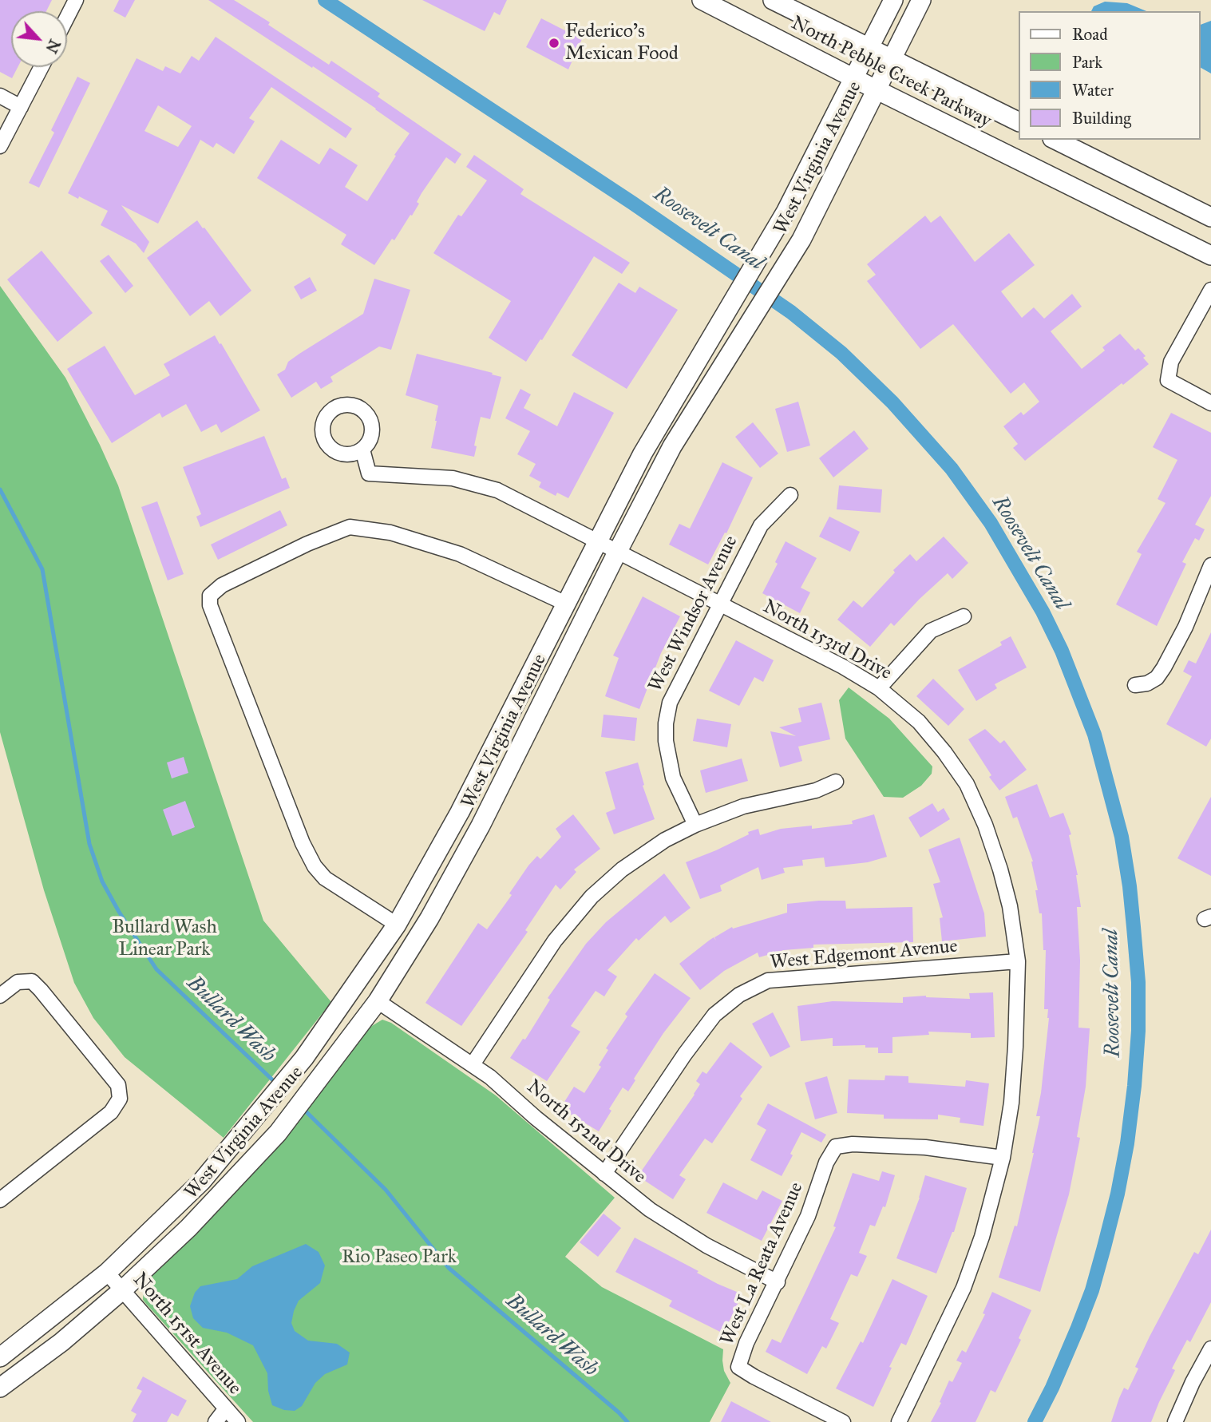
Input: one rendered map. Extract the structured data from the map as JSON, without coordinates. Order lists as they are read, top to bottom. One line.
{"streets":{"main road":["North Pebble Creek Parkway","West Virginia Avenue"],"street":["West Windsor Avenue","North 153rd Drive","West Edgemont Avenue","North 152nd Drive","West La Reata Avenue","North 151st Avenue"]},"crossings":[["North Pebble Creek Parkway","West Virginia Avenue"],["West Virginia Avenue","North 153rd Drive"],["West Virginia Avenue","North 152nd Drive"],["West Virginia Avenue","North 151st Avenue"],["West Windsor Avenue","North 153rd Drive"],["North 153rd Drive","West Edgemont Avenue"],["North 153rd Drive","West La Reata Avenue"],["West Edgemont Avenue","North 152nd Drive"],["North 152nd Drive","West La Reata Avenue"]],"water":["Roosevelt Canal","Bullard Wash"],"parks":["Bullard Wash Linear Park","Rio Paseo Park"],"places":["Federico's Mexican Food"],"legend":["Road","Park","Water","Building"],"north":"bottom right"}
